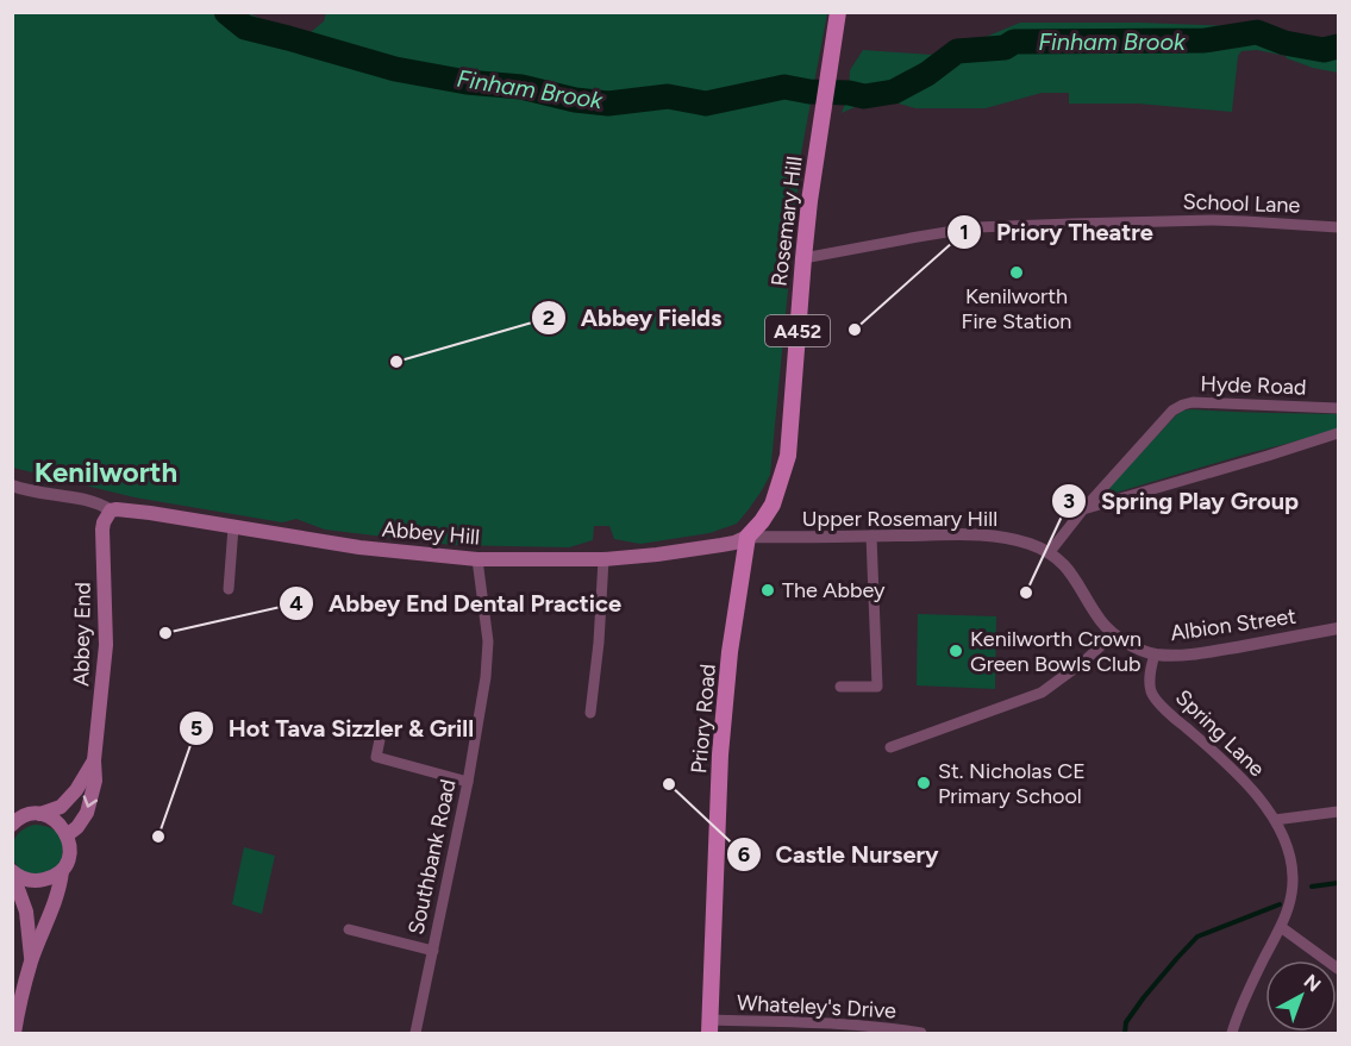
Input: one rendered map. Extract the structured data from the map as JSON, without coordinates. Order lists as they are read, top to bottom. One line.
{"streets":{"main road":["Rosemary Hill","A452","Abbey Hill","Abbey End","Priory Road"],"street":["School Lane","Hyde Road","Upper Rosemary Hill","Albion Street","Spring Lane","Southbank Road","Whateley's Drive"]},"crossings":[["School Lane","Rosemary Hill"],["Rosemary Hill","Upper Rosemary Hill"],["Rosemary Hill","Abbey Hill"],["Rosemary Hill","Priory Road"],["Hyde Road","Upper Rosemary Hill"],["Hyde Road","Albion Street"],["Upper Rosemary Hill","Abbey Hill"],["Upper Rosemary Hill","Albion Street"],["Upper Rosemary Hill","Priory Road"],["Abbey Hill","Abbey End"],["Abbey Hill","Priory Road"],["Abbey Hill","Southbank Road"],["Albion Street","Spring Lane"],["Priory Road","Whateley's Drive"]],"districts":["Kenilworth"],"water":["Finham Brook"],"places":["Kenilworth Fire Station","Priory Theatre","Abbey Fields","The Abbey","Spring Play Group","Abbey End Dental Practice","Kenilworth Crown Green Bowls Club","St. Nicholas CE Primary School","Castle Nursery","Hot Tava Sizzler & Grill"],"north":"top right"}
